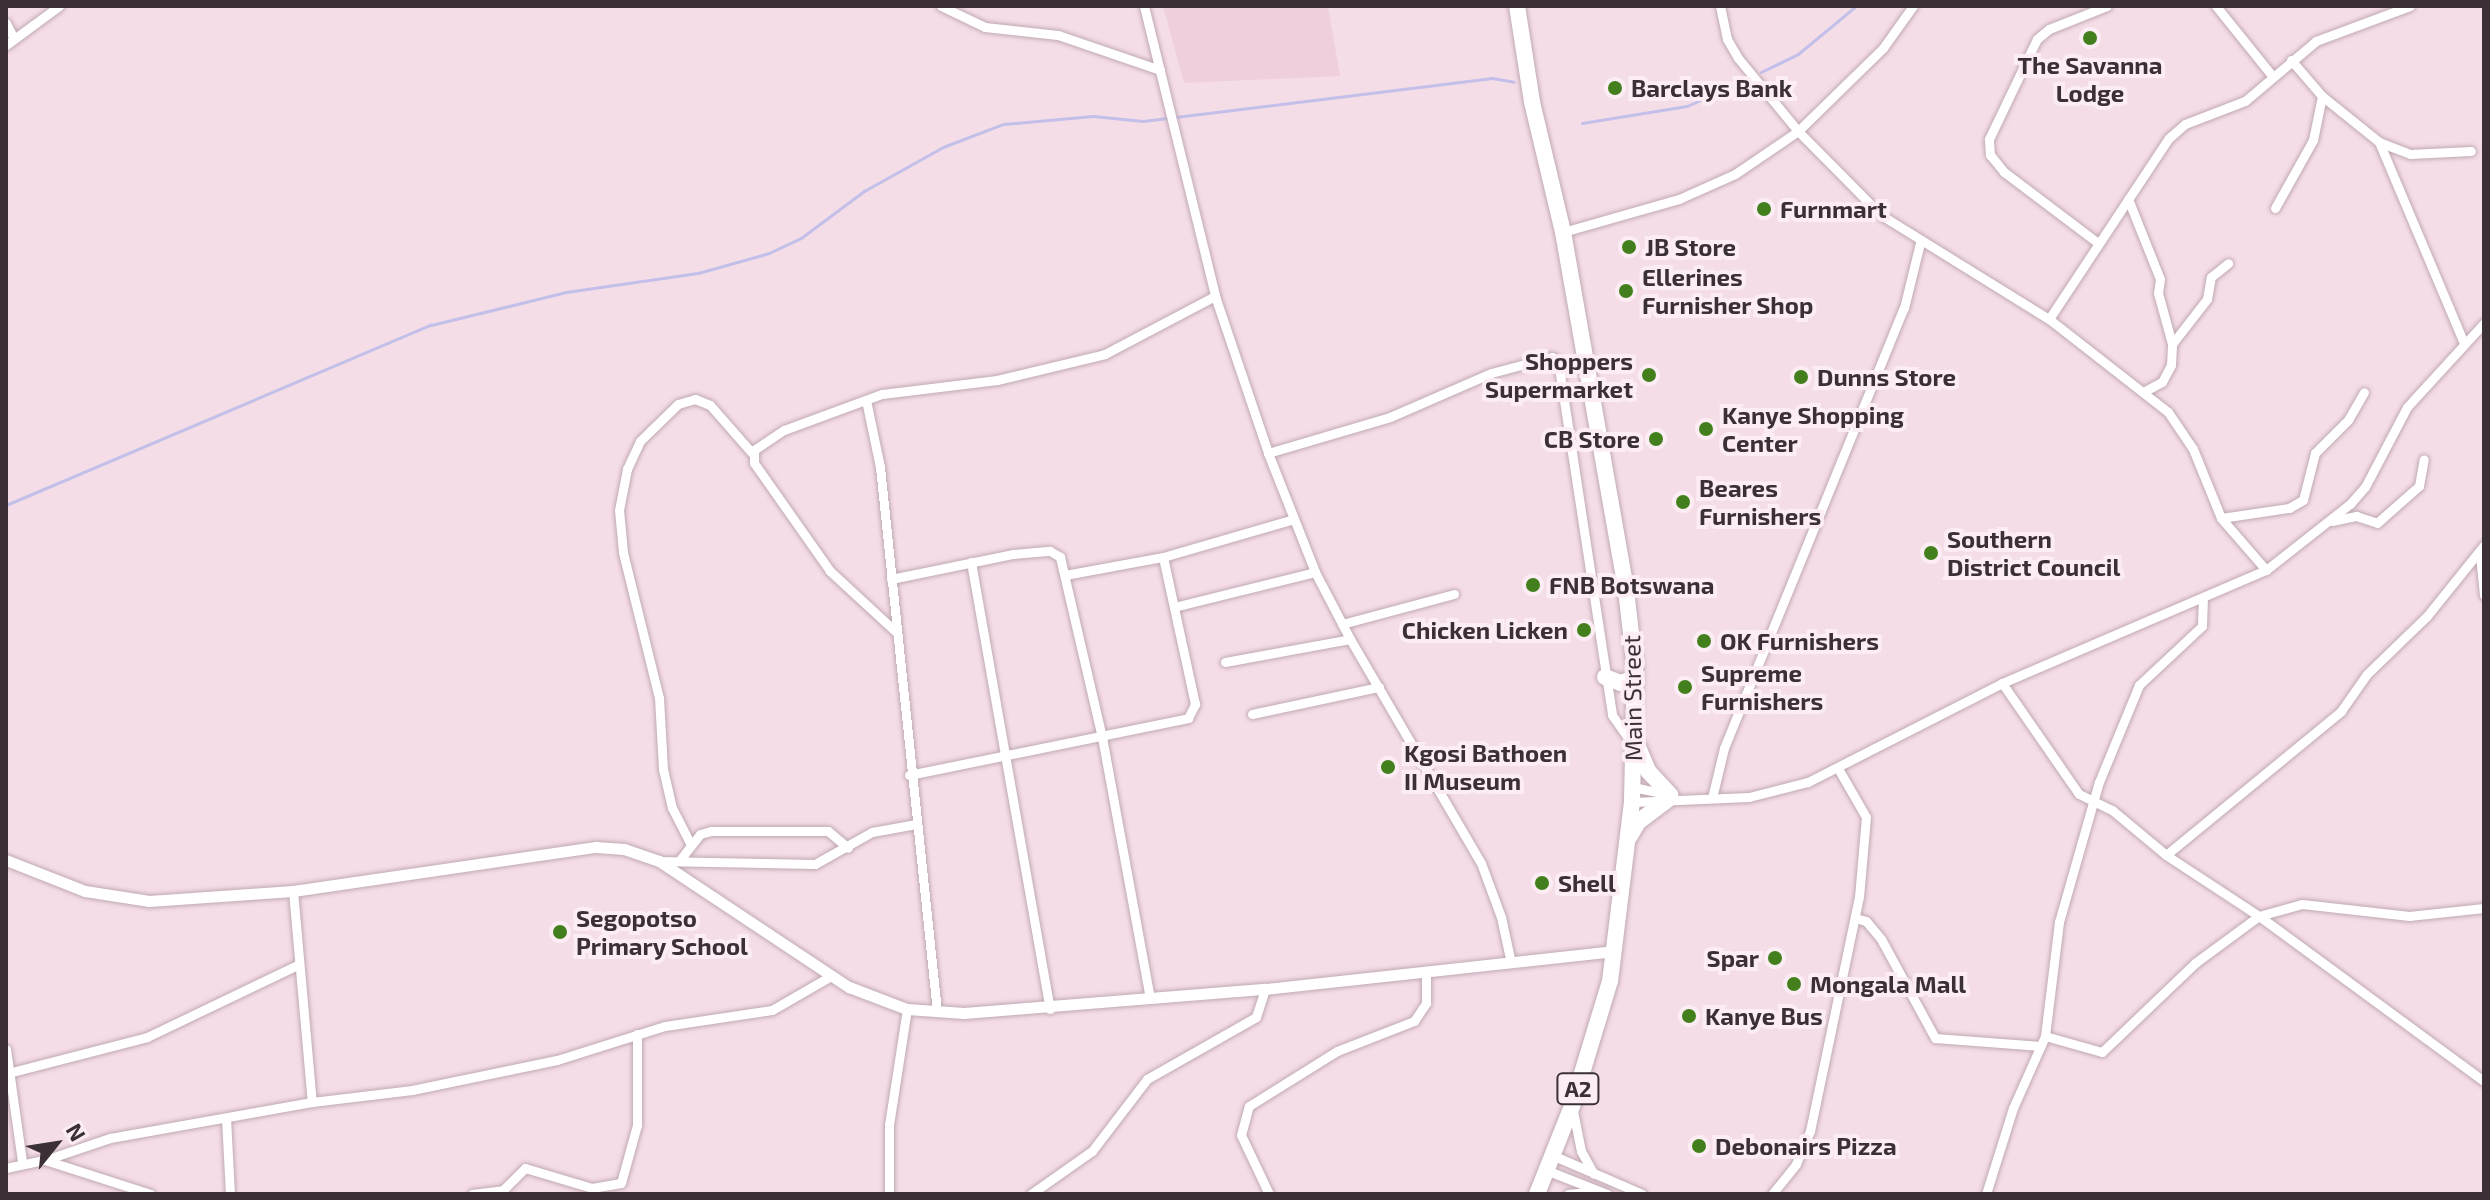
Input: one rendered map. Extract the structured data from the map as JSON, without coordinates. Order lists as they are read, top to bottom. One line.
{"streets":{"highway":["Main Street","A2"]},"places":["The Savanna Lodge","Barclays Bank","Furnmart","JB Store","Ellerines Furnisher Shop","Shoppers Supermarket","Dunns Store","Kanye Shopping Center","CB Store","Beares Furnishers","Southern District Council","FNB Botswana","Chicken Licken","OK Furnishers","Supreme Furnishers","Kgosi Bathoen II Museum","Shell","Segopotso Primary School","Spar","Mongala Mall","Kanye Bus","Debonairs Pizza"],"north":"top right"}
